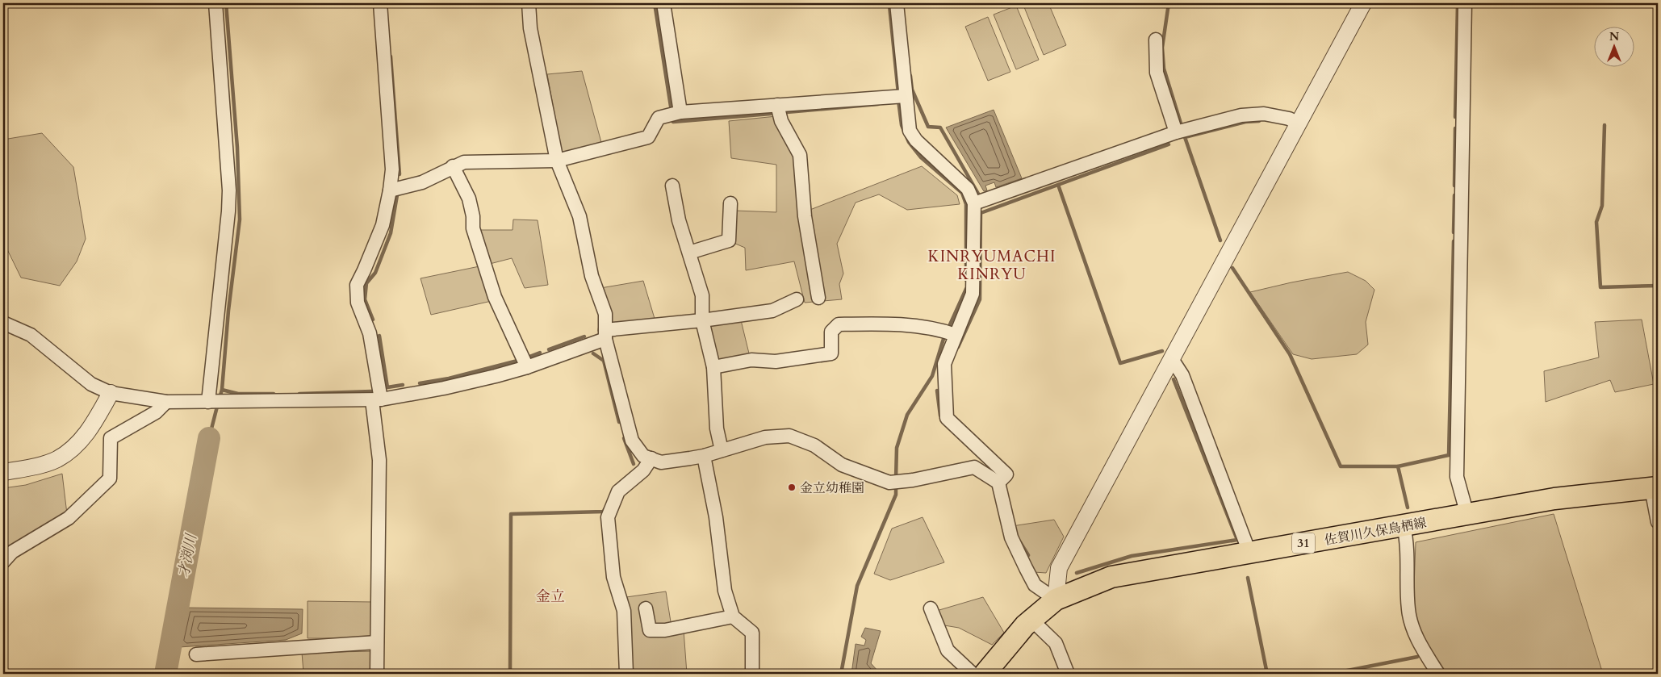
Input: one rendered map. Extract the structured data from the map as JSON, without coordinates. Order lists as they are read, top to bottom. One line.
{"streets":{"main road":["佐賀川久保鳥栖線","31"]},"districts":["KINRYUMACHI KINRYU","金立"],"water":["才渕川"],"places":["金立幼稚園"],"north":"top"}
